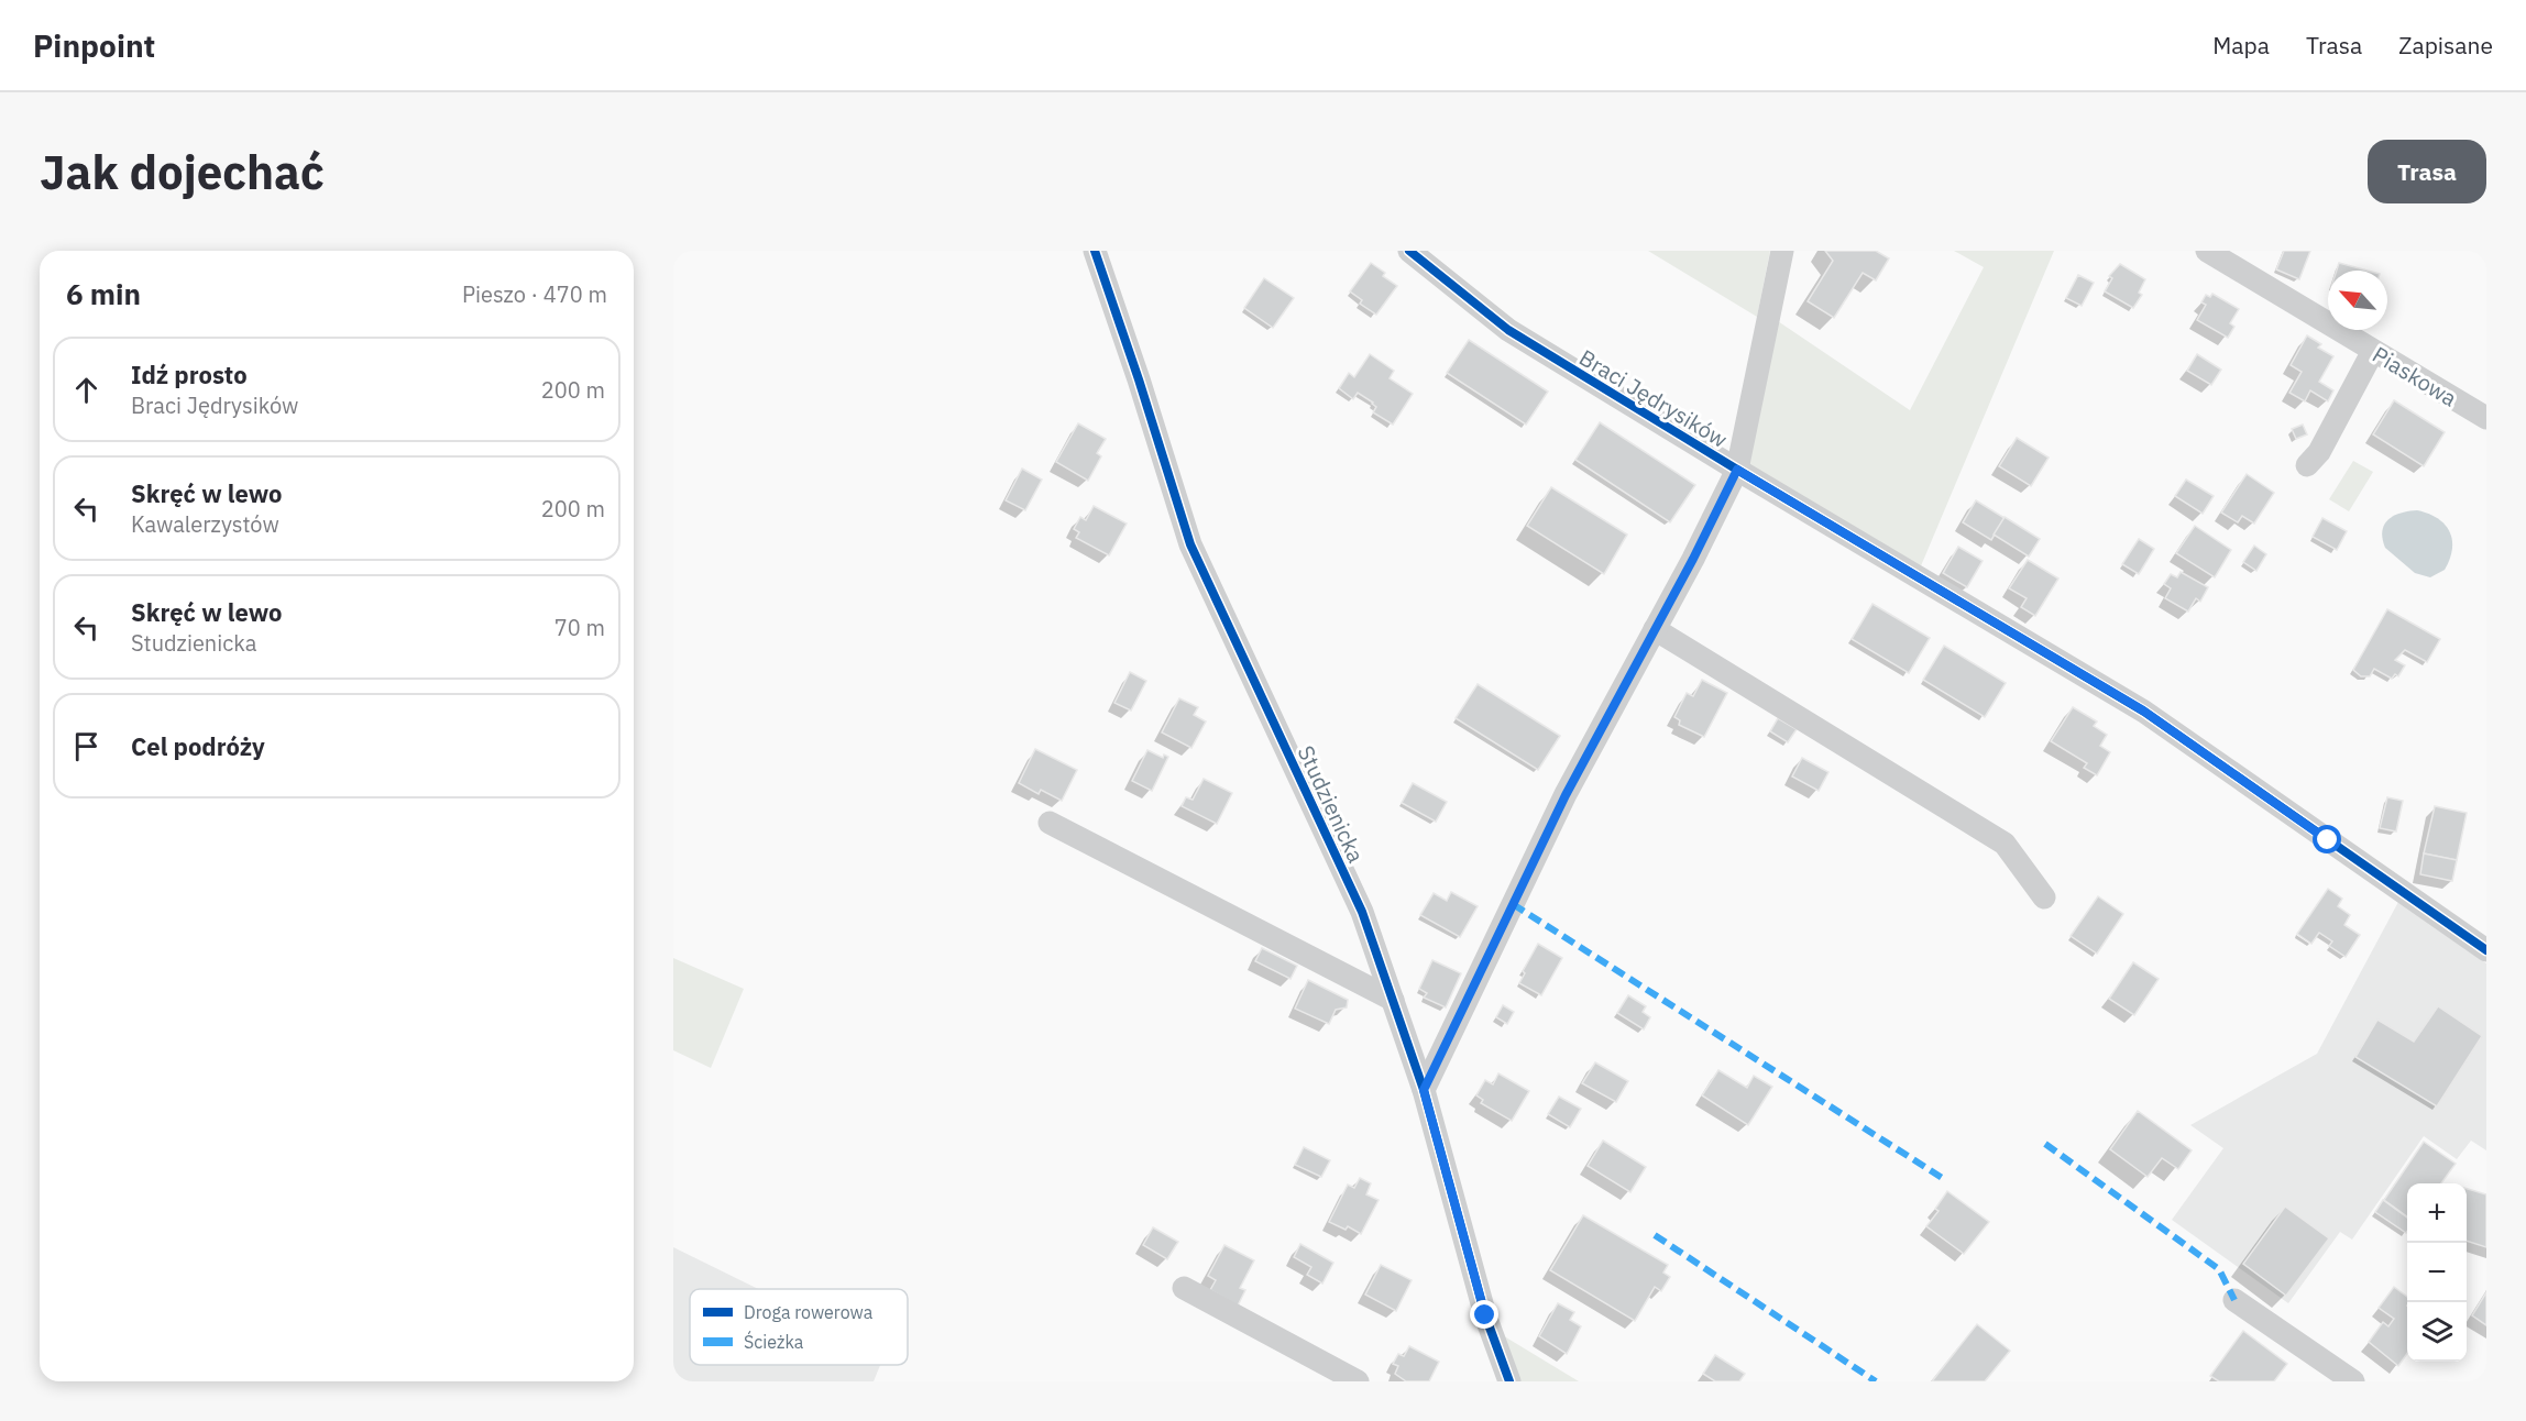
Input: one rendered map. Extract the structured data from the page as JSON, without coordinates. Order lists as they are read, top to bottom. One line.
{"streets":{"street":["Piaskowa","Braci Jędrysików","Studzienicka"]},"legend":["Droga rowerowa","Ścieżka"],"north":"top left","page":{"header":"Pinpoint","nav":["Mapa","Trasa","Zapisane"],"buttons":"Trasa","title":"Jak dojechać","heading":["6 min","Pieszo · 470 m"],"list":[["Idź prosto","Braci Jędrysików","200 m"],["Skręć w lewo","Kawalerzystów","200 m"],["Skręć w lewo","Studzienicka","70 m"],"Cel podróży"],"map_buttons":["+","−"]}}
